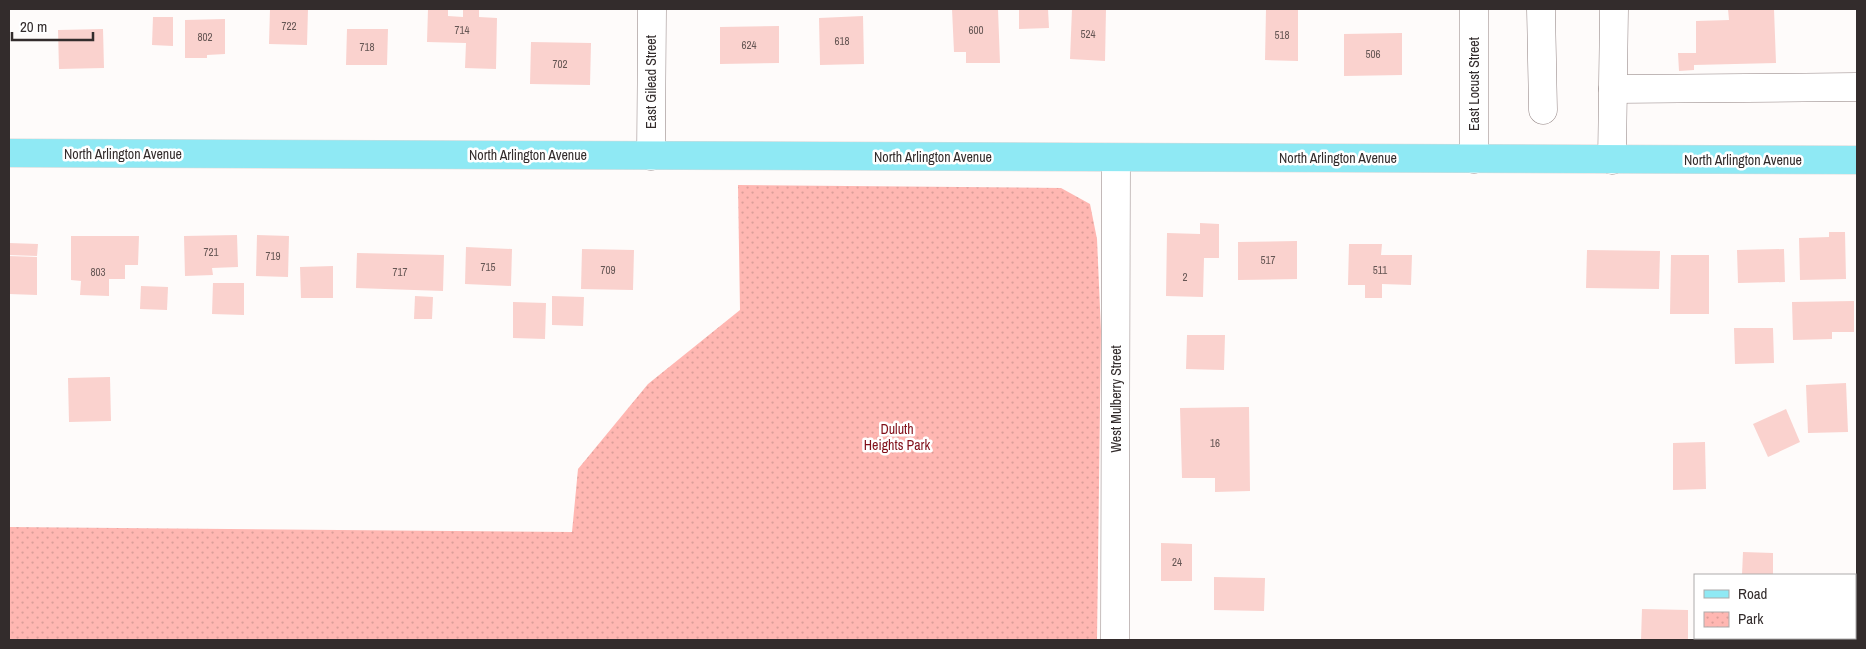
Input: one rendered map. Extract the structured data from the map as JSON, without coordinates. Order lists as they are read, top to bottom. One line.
{"streets":{"main road":["North Arlington Avenue"],"street":["East Gilead Street","East Locust Street","West Mulberry Street"]},"crossings":[["East Gilead Street","North Arlington Avenue"],["East Locust Street","North Arlington Avenue"],["North Arlington Avenue","West Mulberry Street"]],"parks":["Duluth Heights Park"],"house_numbers":["722","714","600","524","518","802","618","624","718","506","702","721","719","517","715","709","511","803","717","2","16","24"],"legend":["Road","Park"],"scale_bar":"20 m"}
